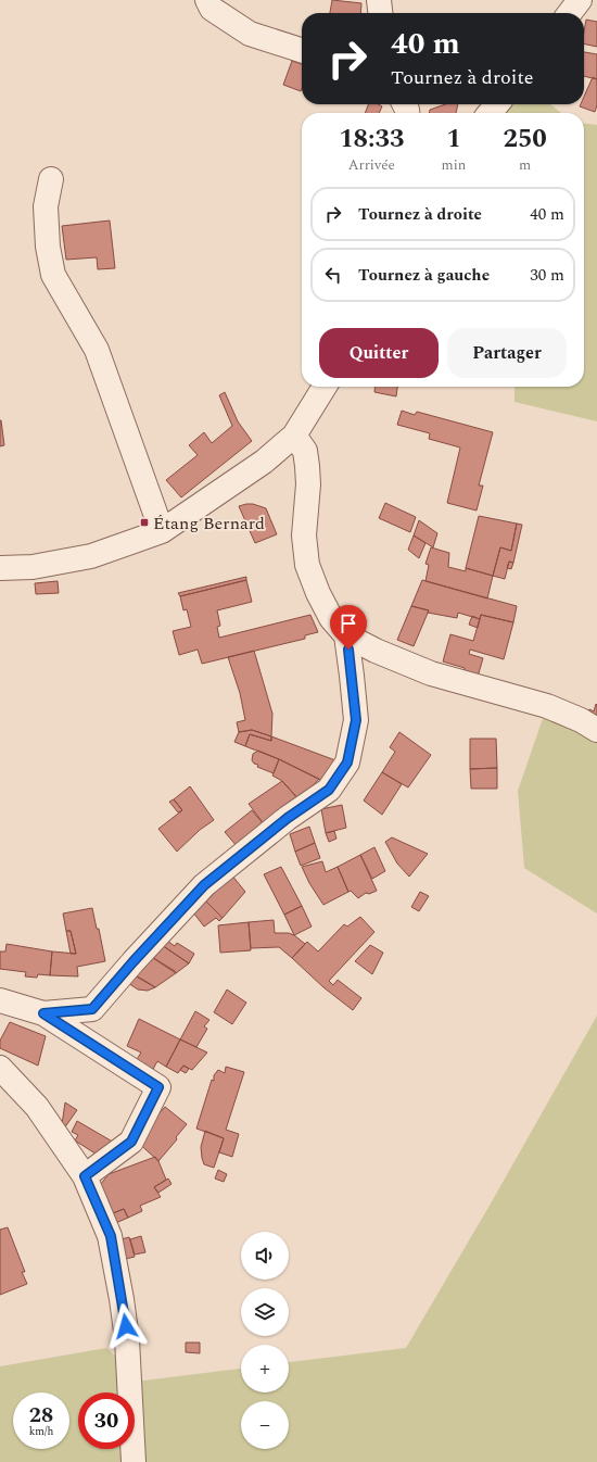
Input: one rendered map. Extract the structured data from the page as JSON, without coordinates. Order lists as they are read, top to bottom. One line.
{"places":{"transit":["Étang Bernard"]},"page":{"turn":["40 m","Tournez à droite"],"eta":["18:33","Arrivée","1","min","250","m"],"list":[{"name":"Tournez à droite","value":"40 m"},{"name":"Tournez à gauche","value":"30 m"}],"buttons":["Quitter","Partager"],"map_buttons":["+","−"],"speed":"28 km/h","limit":"30"}}
